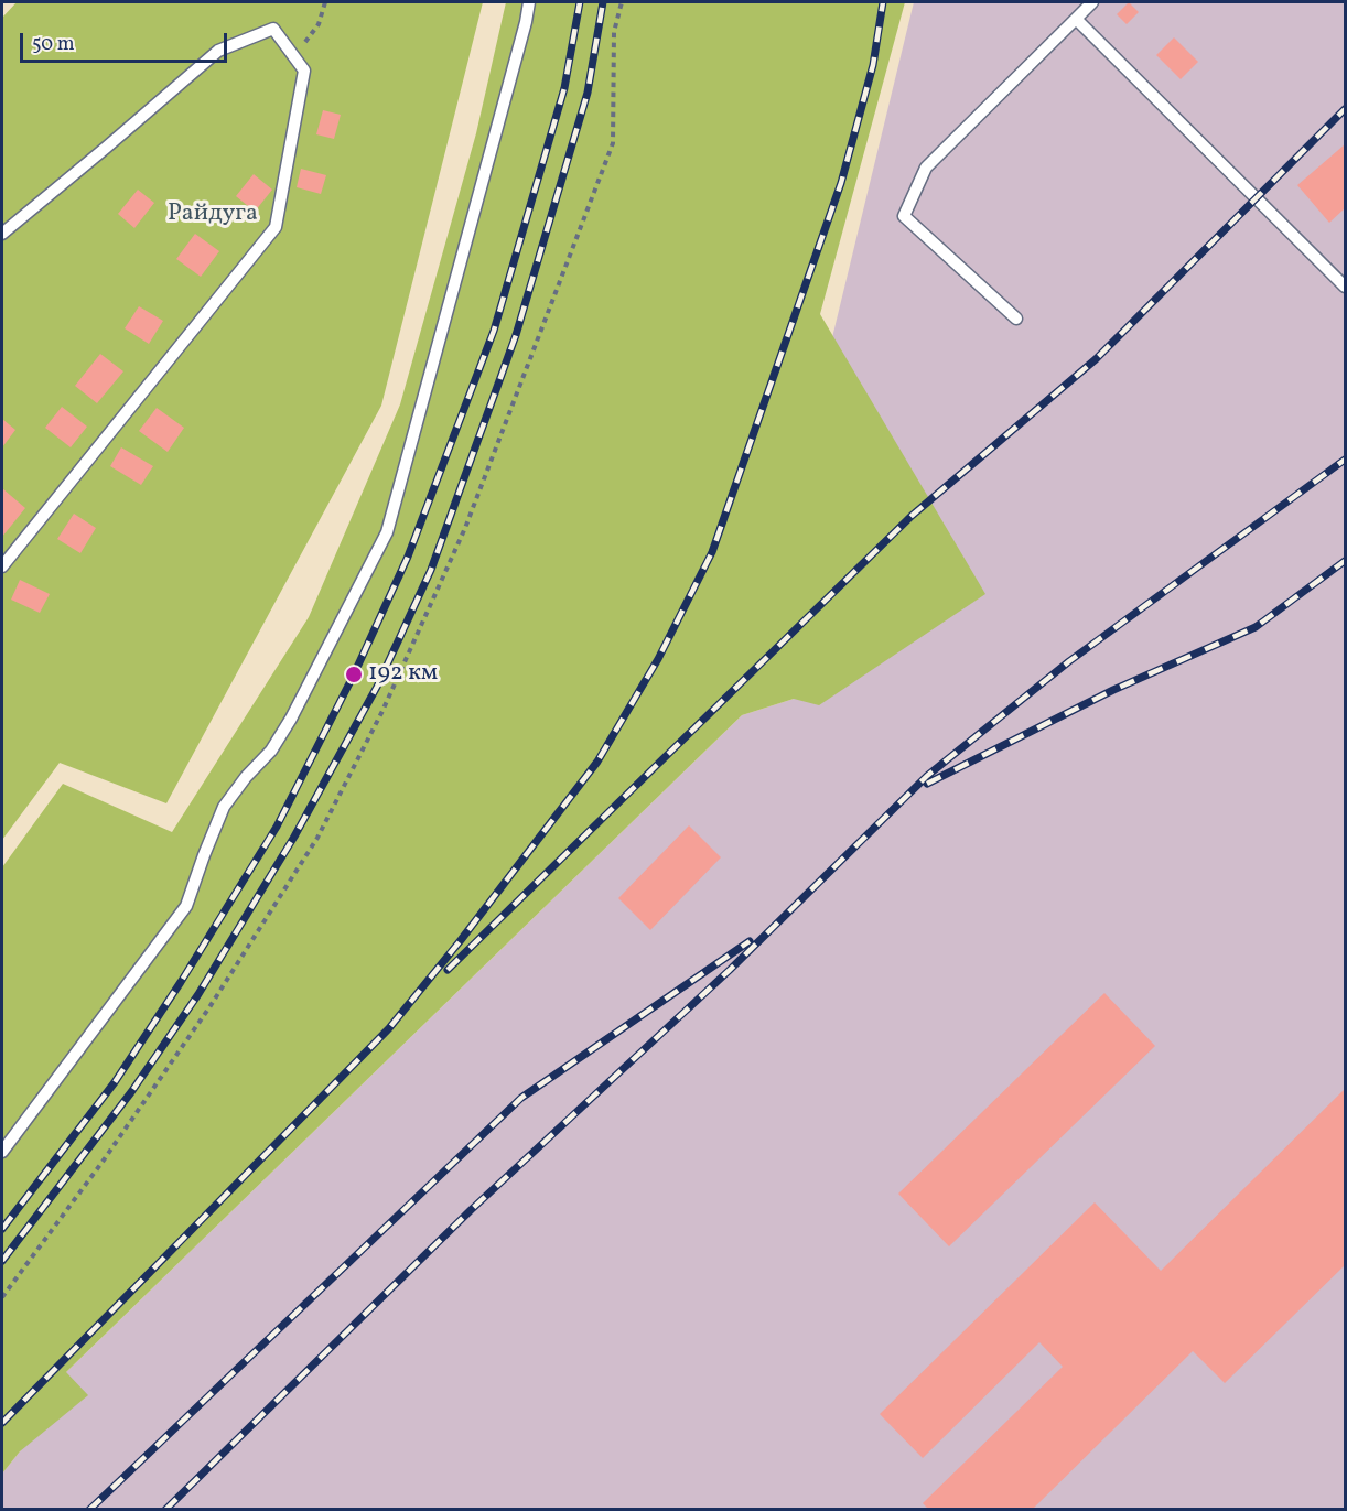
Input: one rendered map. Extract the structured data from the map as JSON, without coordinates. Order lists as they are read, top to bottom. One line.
{"parks":["Райдуга"],"places":["192 км"],"scale_bar":"50 m"}
